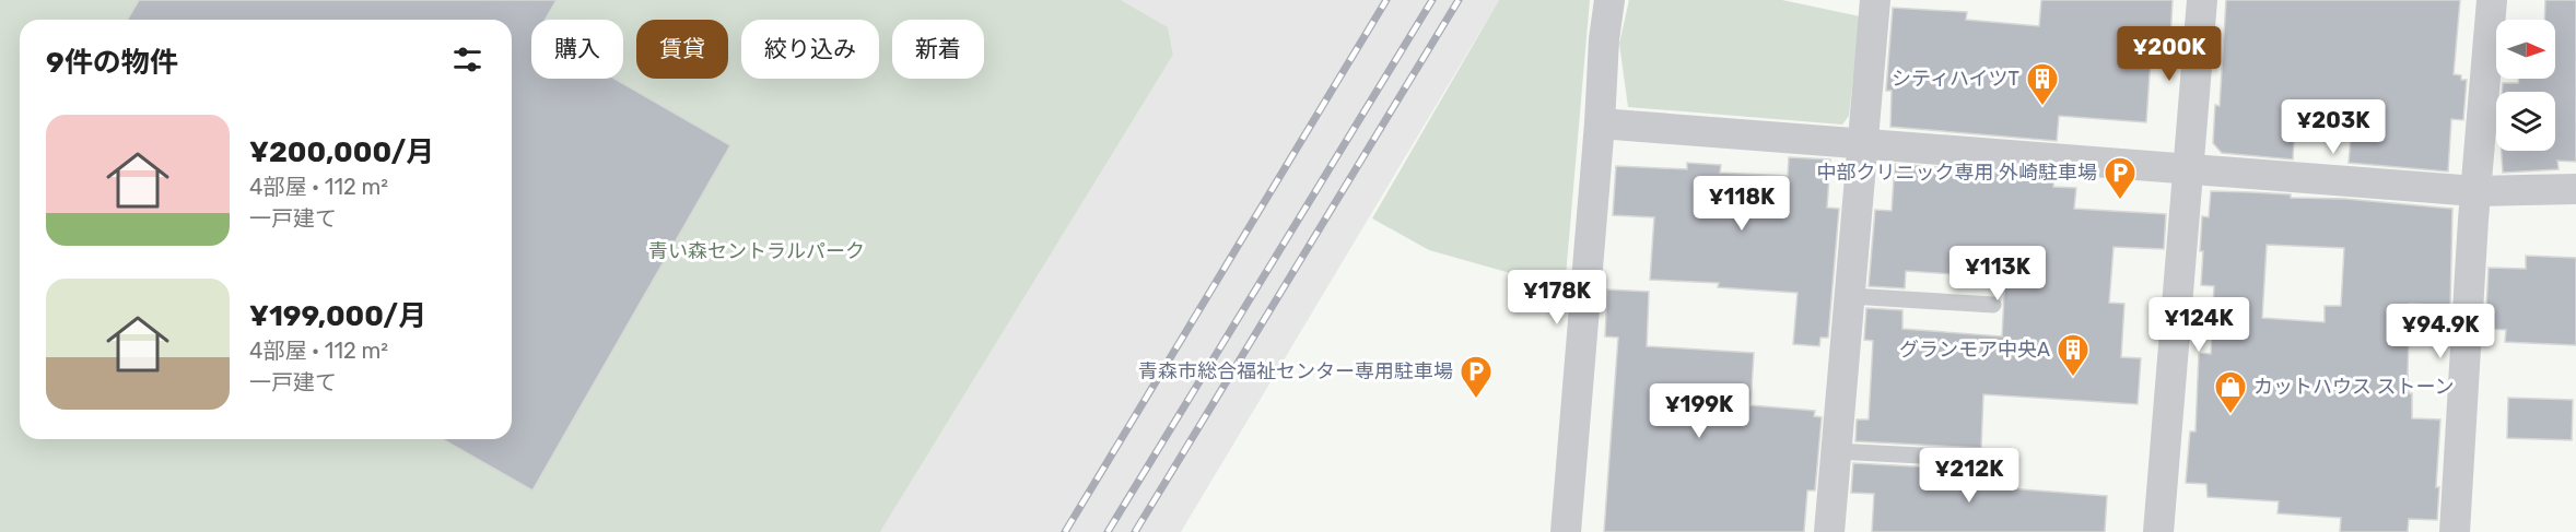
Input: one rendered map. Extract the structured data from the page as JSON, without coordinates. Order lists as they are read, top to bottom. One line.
{"parks":["青い森セントラルパーク"],"places":{"building":["シティハイツT","グランモア中央A"],"parking":["中部クリニック専用 外崎駐車場","青森市総合福祉センター専用駐車場"],"shop":["カットハウス ストーン"]},"north":"right","page":{"chip":["購入","賃貸","絞り込み","新着"],"heading":"9件の物件","price":["¥200K","¥203K","¥118K","¥113K","¥178K","¥124K","¥94.9K","¥199K","¥212K"],"list":[{"name":"¥200,000/月","note":"4部屋 · 112 m² · 一戸建て"},{"name":"¥199,000/月","note":"4部屋 · 112 m² · 一戸建て"}]}}
